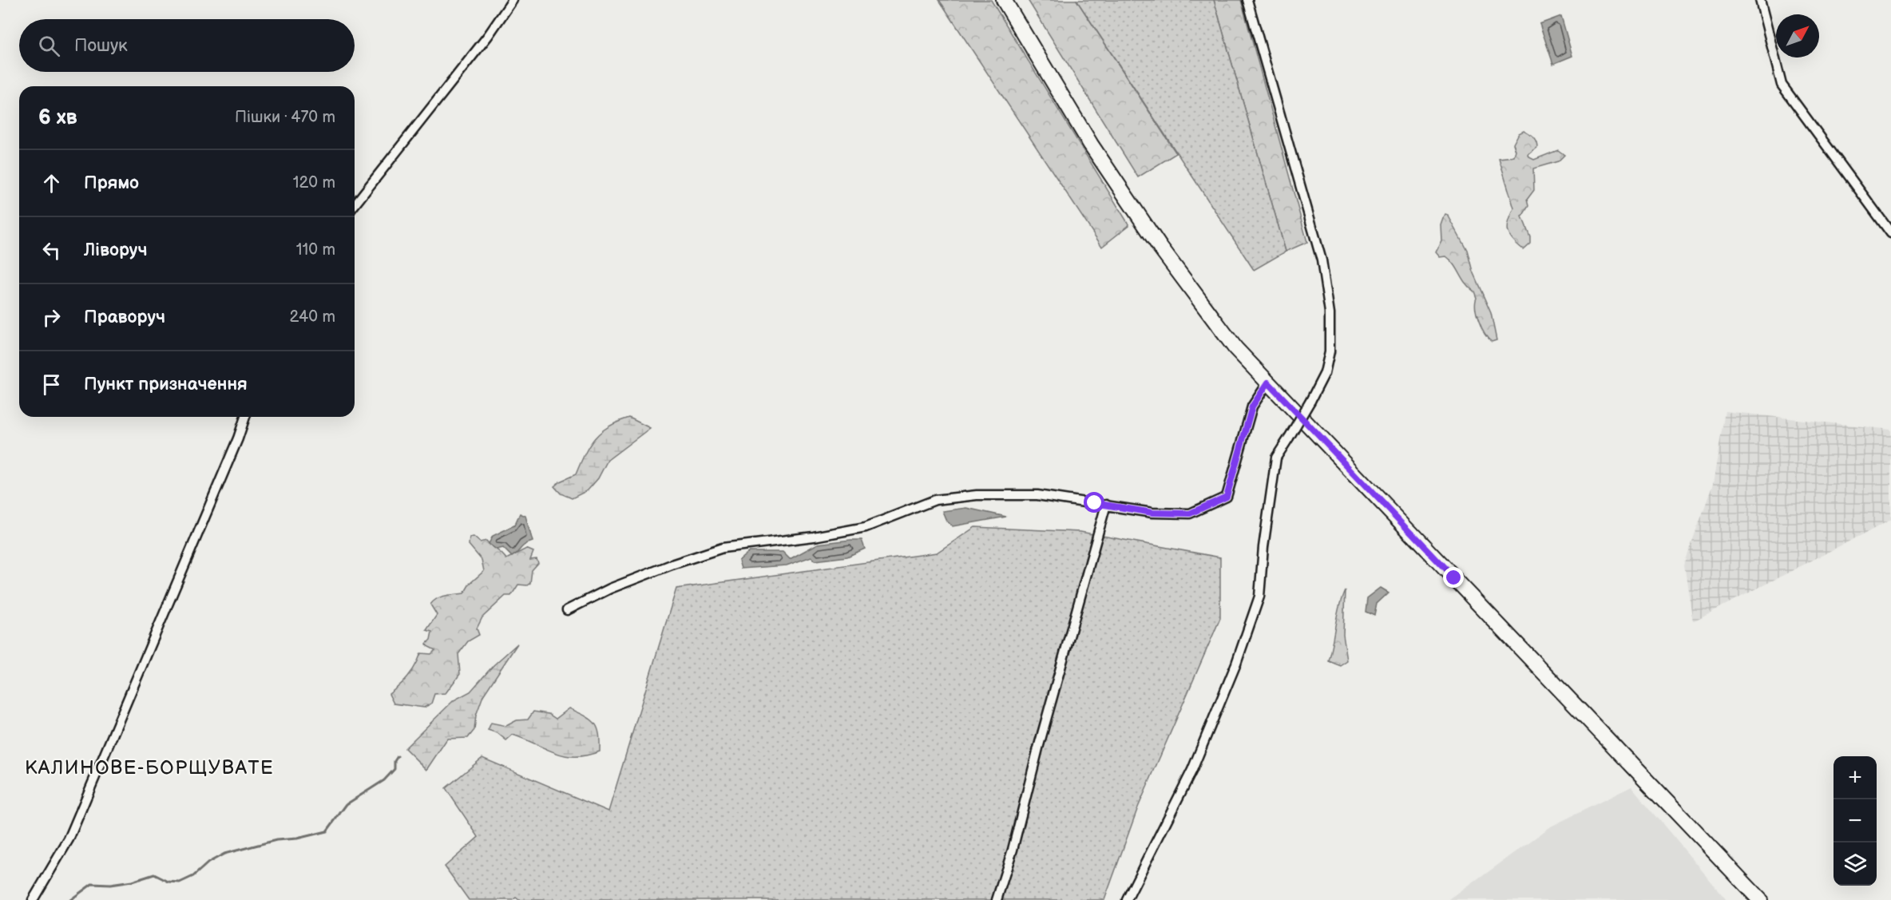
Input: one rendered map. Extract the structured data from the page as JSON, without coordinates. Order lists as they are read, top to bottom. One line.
{"districts":["КАЛИНОВЕ-БОРЩУВАТЕ"],"north":"top right","page":{"search":"Пошук","heading":["6 хв","Пішки · 470 m"],"list":[["Прямо","120 m"],["Ліворуч","110 m"],["Праворуч","240 m"],"Пункт призначення"],"map_buttons":["+","−"]}}
